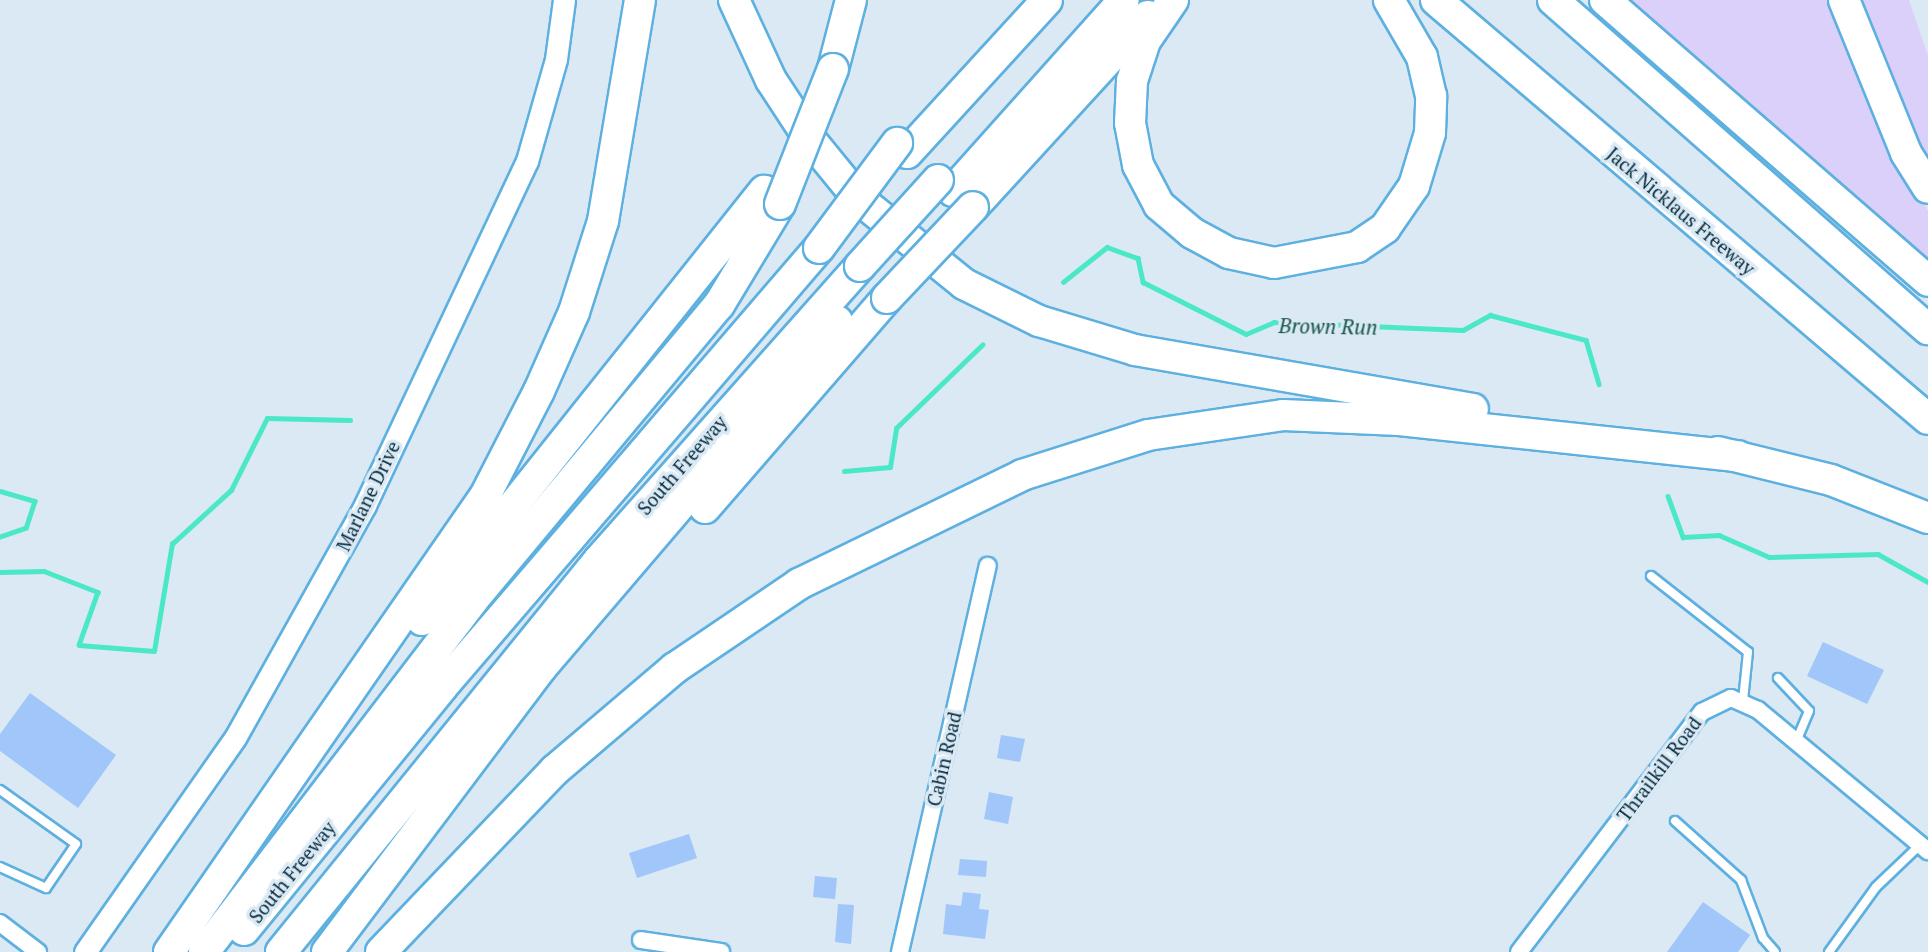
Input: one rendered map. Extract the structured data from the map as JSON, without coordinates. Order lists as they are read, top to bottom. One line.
{"streets":{"highway":["Jack Nicklaus Freeway","South Freeway"],"street":["Marlane Drive","Cabin Road","Thrailkill Road"]},"water":["Brown Run"]}
